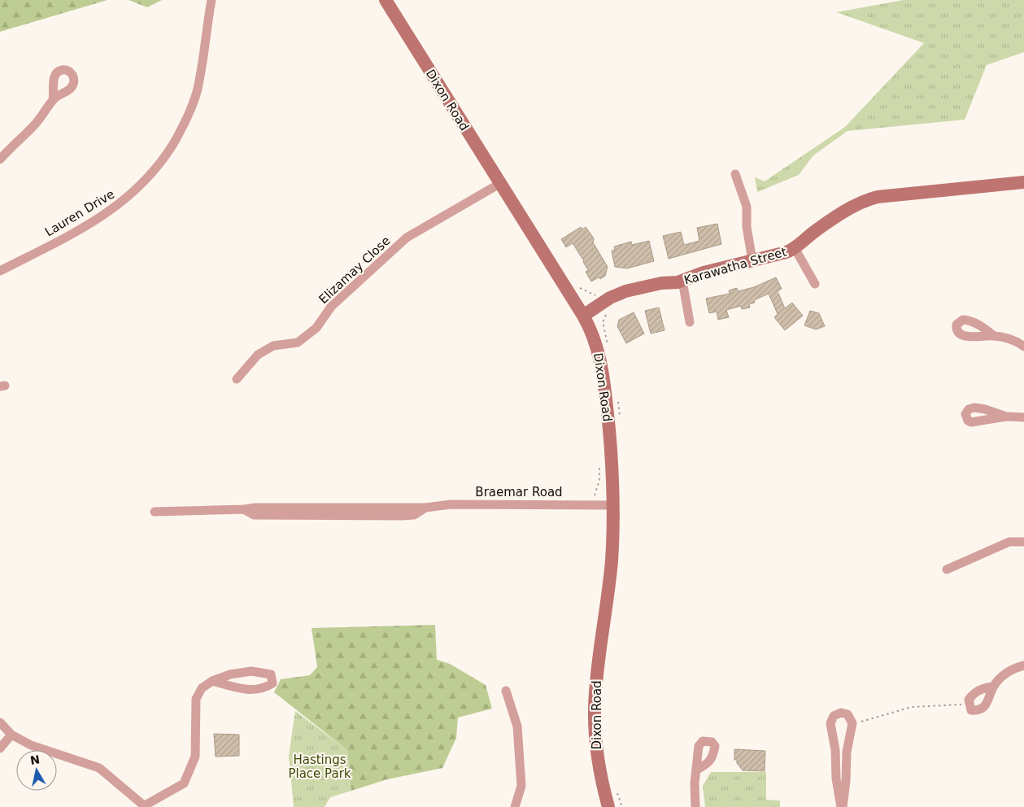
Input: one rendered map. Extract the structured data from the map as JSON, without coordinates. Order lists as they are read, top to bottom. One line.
{"streets":{"main road":["Dixon Road","Karawatha Street"],"street":["Lauren Drive","Elizamay Close","Braemar Road"]},"crossings":[["Dixon Road","Karawatha Street"],["Dixon Road","Elizamay Close"],["Dixon Road","Braemar Road"]],"parks":["Hastings Place Park"],"north":"top"}
